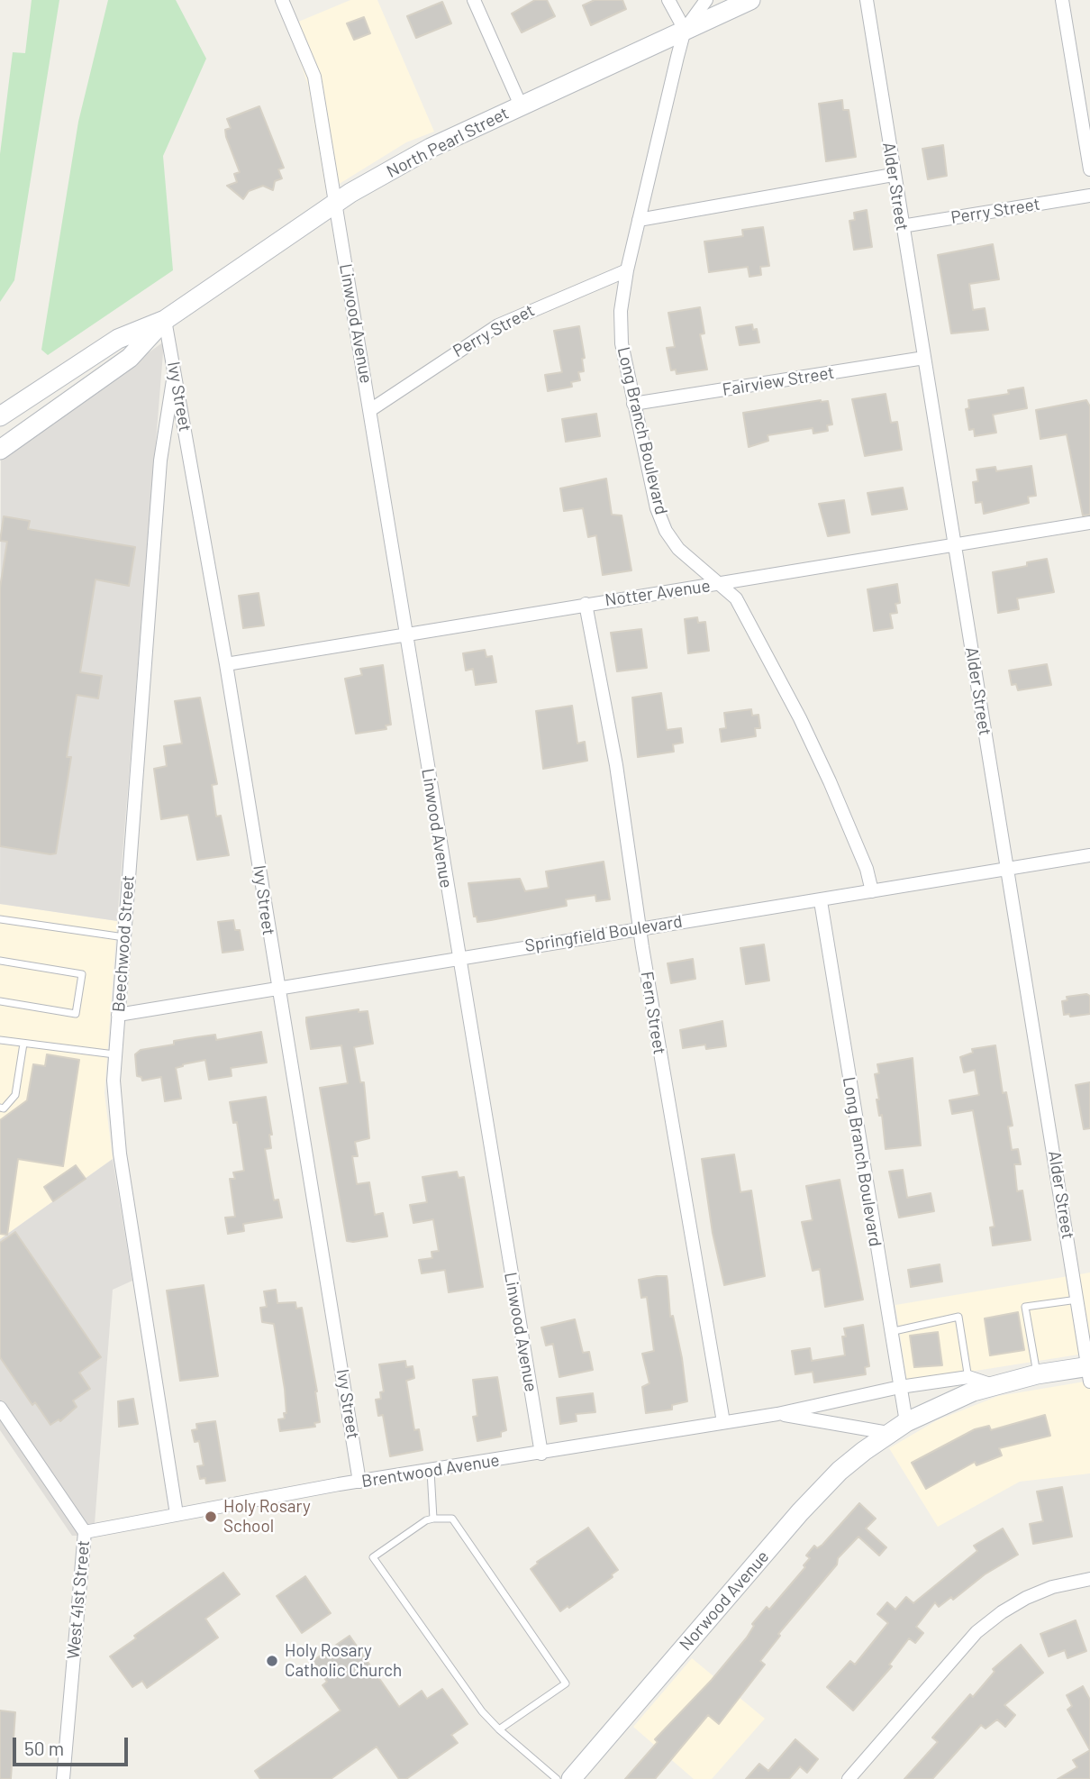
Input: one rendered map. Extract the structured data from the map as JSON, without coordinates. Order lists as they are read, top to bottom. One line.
{"streets":{"street":["North Pearl Street","Alder Street","Perry Street","Linwood Avenue","Fairview Street","Ivy Street","Long Branch Boulevard","Notter Avenue","Springfield Boulevard","Beechwood Street","Fern Street","Brentwood Avenue","West 41st Street","Norwood Avenue"]},"crossings":[["North Pearl Street","Linwood Avenue"],["North Pearl Street","Ivy Street"],["North Pearl Street","Long Branch Boulevard"],["Alder Street","Perry Street"],["Alder Street","Fairview Street"],["Alder Street","Notter Avenue"],["Alder Street","Springfield Boulevard"],["Alder Street","Brentwood Avenue"],["Perry Street","Linwood Avenue"],["Perry Street","Long Branch Boulevard"],["Linwood Avenue","Notter Avenue"],["Linwood Avenue","Springfield Boulevard"],["Linwood Avenue","Brentwood Avenue"],["Fairview Street","Long Branch Boulevard"],["Ivy Street","Notter Avenue"],["Ivy Street","Springfield Boulevard"],["Ivy Street","Beechwood Street"],["Ivy Street","Brentwood Avenue"],["Long Branch Boulevard","Notter Avenue"],["Long Branch Boulevard","Springfield Boulevard"],["Long Branch Boulevard","Brentwood Avenue"],["Notter Avenue","Fern Street"],["Springfield Boulevard","Beechwood Street"],["Springfield Boulevard","Fern Street"],["Beechwood Street","Brentwood Avenue"],["Fern Street","Brentwood Avenue"],["Brentwood Avenue","West 41st Street"],["Brentwood Avenue","Norwood Avenue"]],"places":["Holy Rosary School","Holy Rosary Catholic Church"],"scale_bar":"50 m"}
